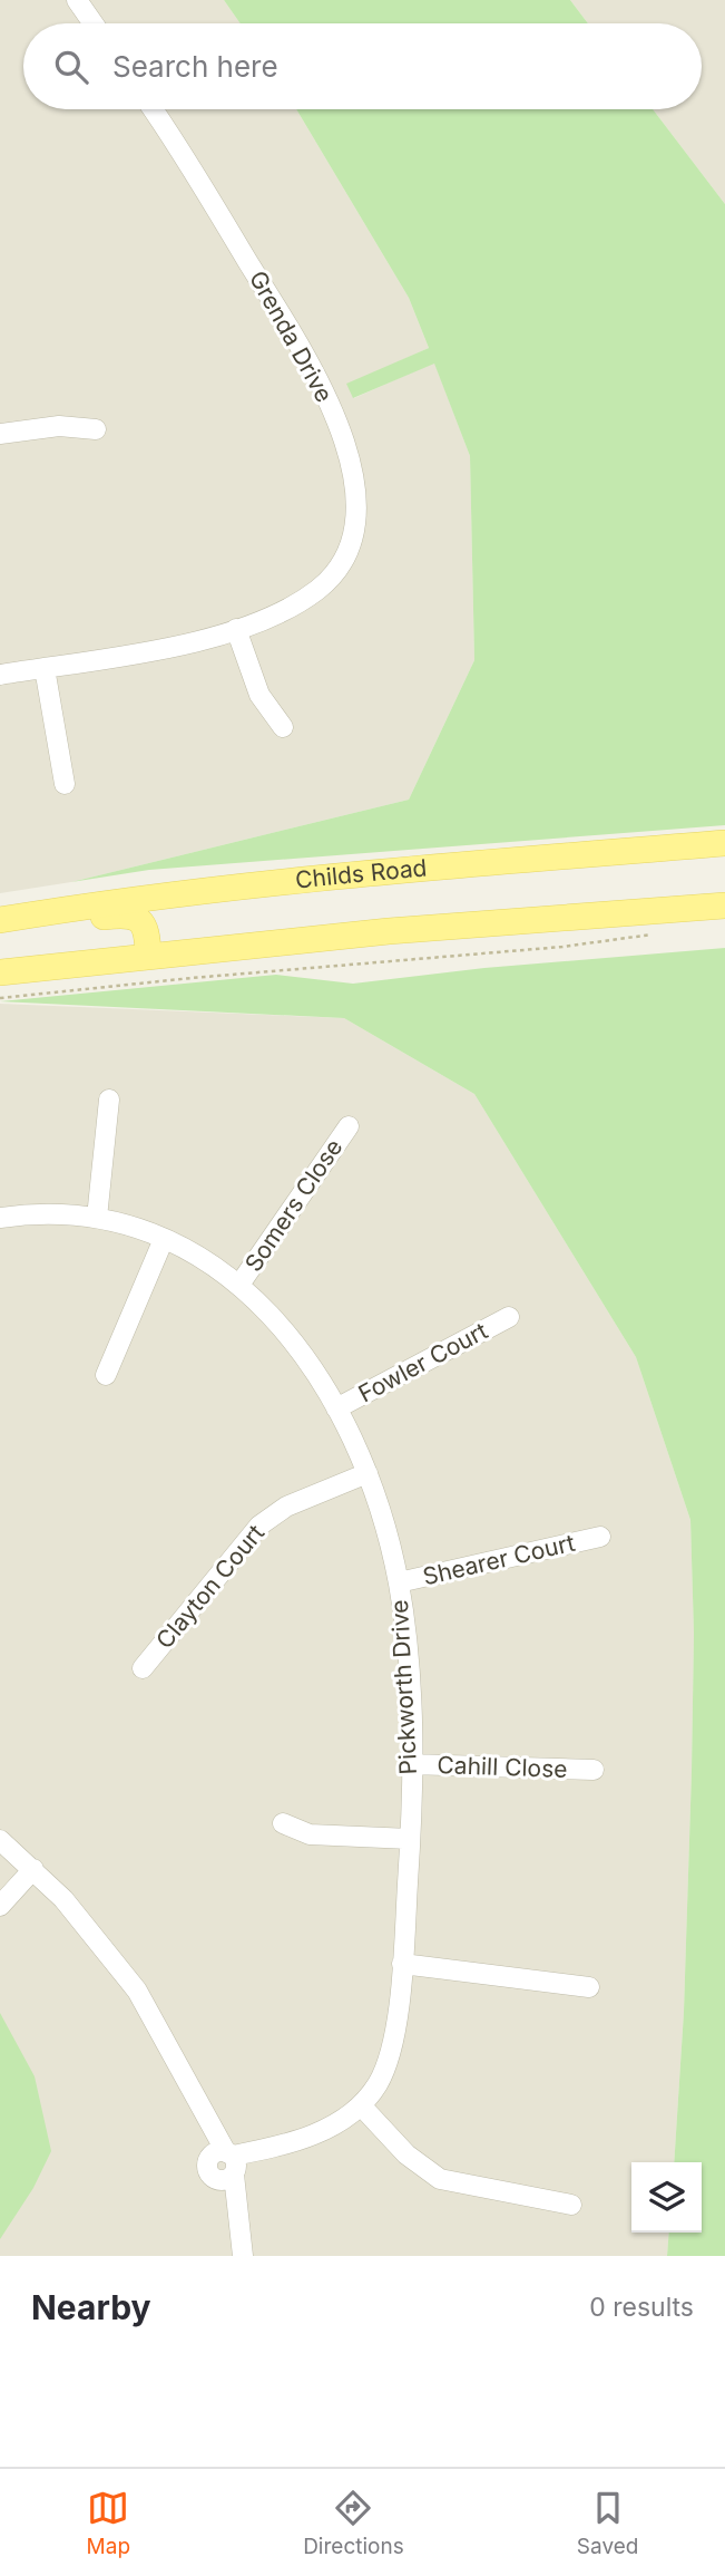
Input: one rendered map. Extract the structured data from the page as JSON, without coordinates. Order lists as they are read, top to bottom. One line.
{"streets":{"main road":["Childs Road"],"street":["Grenda Drive","Somers Close","Fowler Court","Shearer Court","Clayton Court","Pickworth Drive","Cahill Close"]},"crossings":[["Somers Close","Pickworth Drive"],["Fowler Court","Pickworth Drive"],["Shearer Court","Pickworth Drive"],["Clayton Court","Pickworth Drive"],["Pickworth Drive","Cahill Close"]],"page":{"search":"Search here","heading":["Nearby","0 results"],"nav":["Map","Directions","Saved"]}}
